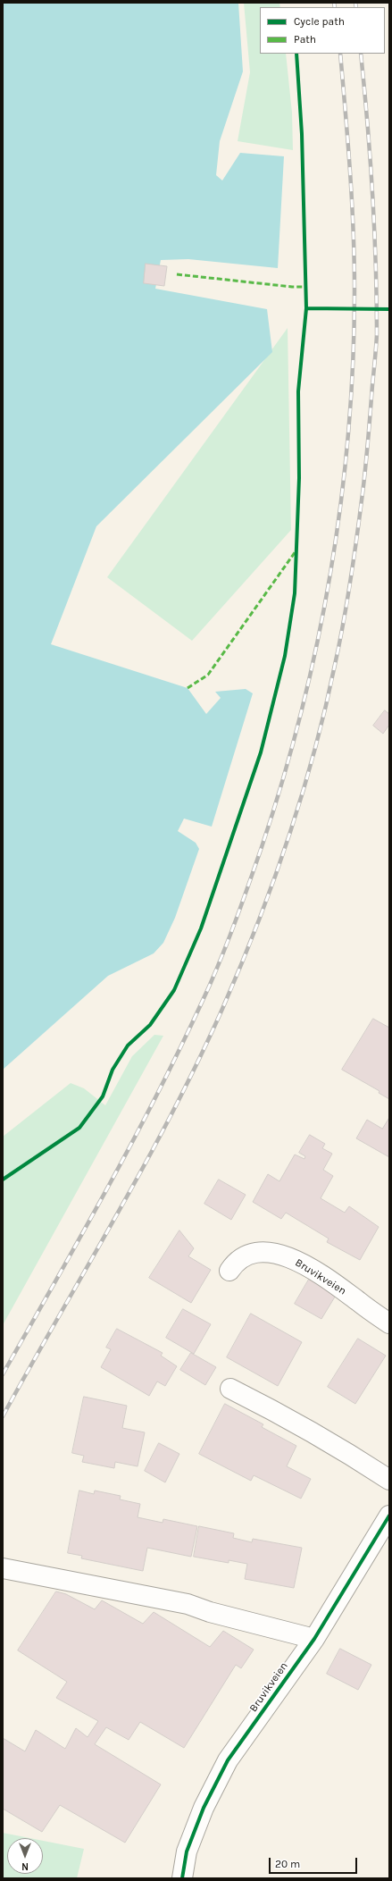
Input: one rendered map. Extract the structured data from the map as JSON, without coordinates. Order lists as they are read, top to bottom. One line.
{"streets":{"street":["Bruvikveien"]},"legend":["Cycle path","Path"],"scale_bar":"20 m","north":"bottom"}
